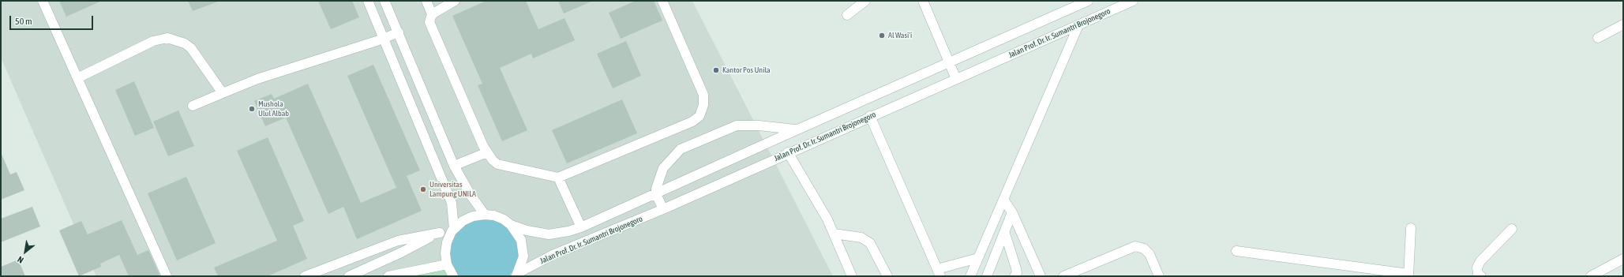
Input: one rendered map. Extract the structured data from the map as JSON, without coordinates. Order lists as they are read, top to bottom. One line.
{"streets":{"street":["Jalan Prof. Dr. Ir. Sumantri Brojonegoro"]},"places":["Al Wasi'i","Kantor Pos Unila","Mushola Ulul Albab","Universitas Lampung UNILA"],"scale_bar":"50 m","north":"bottom left"}
